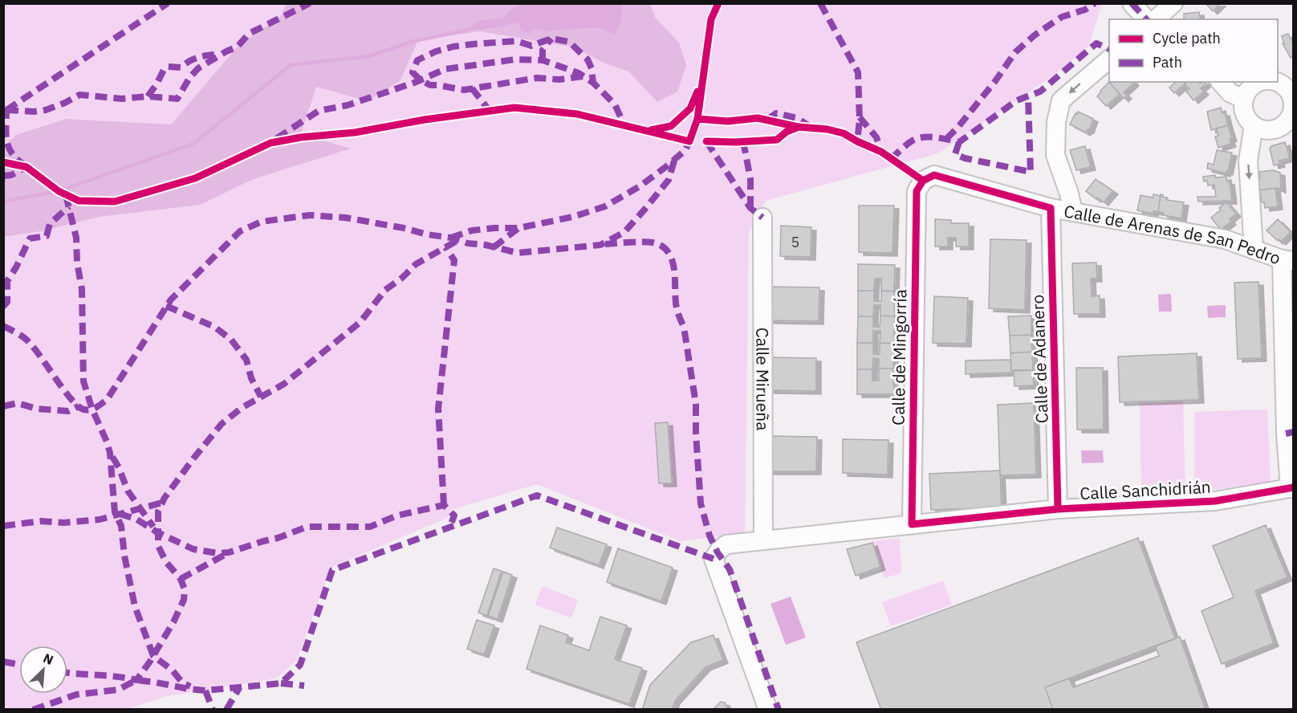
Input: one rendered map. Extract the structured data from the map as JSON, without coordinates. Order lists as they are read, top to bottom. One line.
{"streets":{"street":["Calle de Arenas de San Pedro","Calle de Mingorría","Calle de Adanero","Calle Mirueña","Calle Sanchidrián"]},"crossings":[["Calle de Arenas de San Pedro","Calle de Mingorría"],["Calle de Arenas de San Pedro","Calle de Adanero"],["Calle de Mingorría","Calle Sanchidrián"],["Calle de Adanero","Calle Sanchidrián"],["Calle Mirueña","Calle Sanchidrián"]],"house_numbers":["5"],"legend":["Cycle path","Path"],"north":"top right"}
